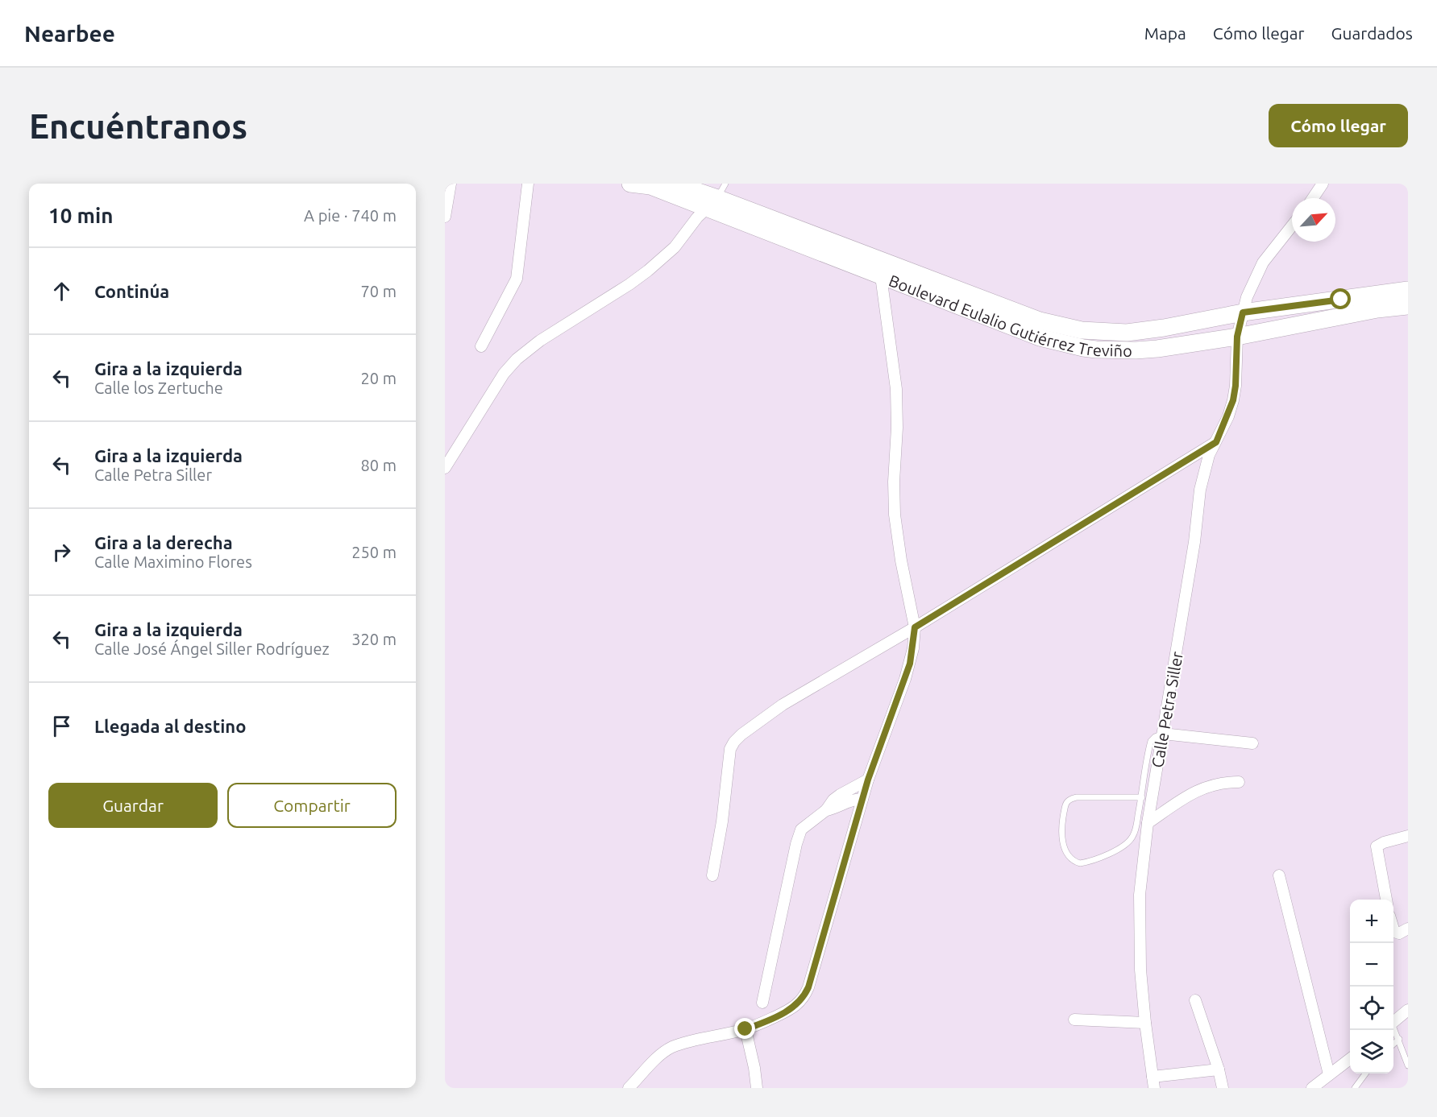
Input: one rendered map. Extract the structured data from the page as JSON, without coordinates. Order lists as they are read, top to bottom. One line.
{"streets":{"main road":["Boulevard Eulalio Gutiérrez Treviño"],"street":["Calle Petra Siller"]},"crossings":[["Boulevard Eulalio Gutiérrez Treviño","Calle Petra Siller"]],"north":"top right","page":{"header":"Nearbee","nav":["Mapa","Cómo llegar","Guardados"],"buttons":["Cómo llegar",["Guardar","Compartir"]],"title":"Encuéntranos","heading":["10 min","A pie · 740 m"],"list":[["Continúa","70 m"],["Gira a la izquierda","Calle los Zertuche","20 m"],["Gira a la izquierda","Calle Petra Siller","80 m"],["Gira a la derecha","Calle Maximino Flores","250 m"],["Gira a la izquierda","Calle José Ángel Siller Rodríguez","320 m"],"Llegada al destino"],"map_buttons":["+","−"]}}
